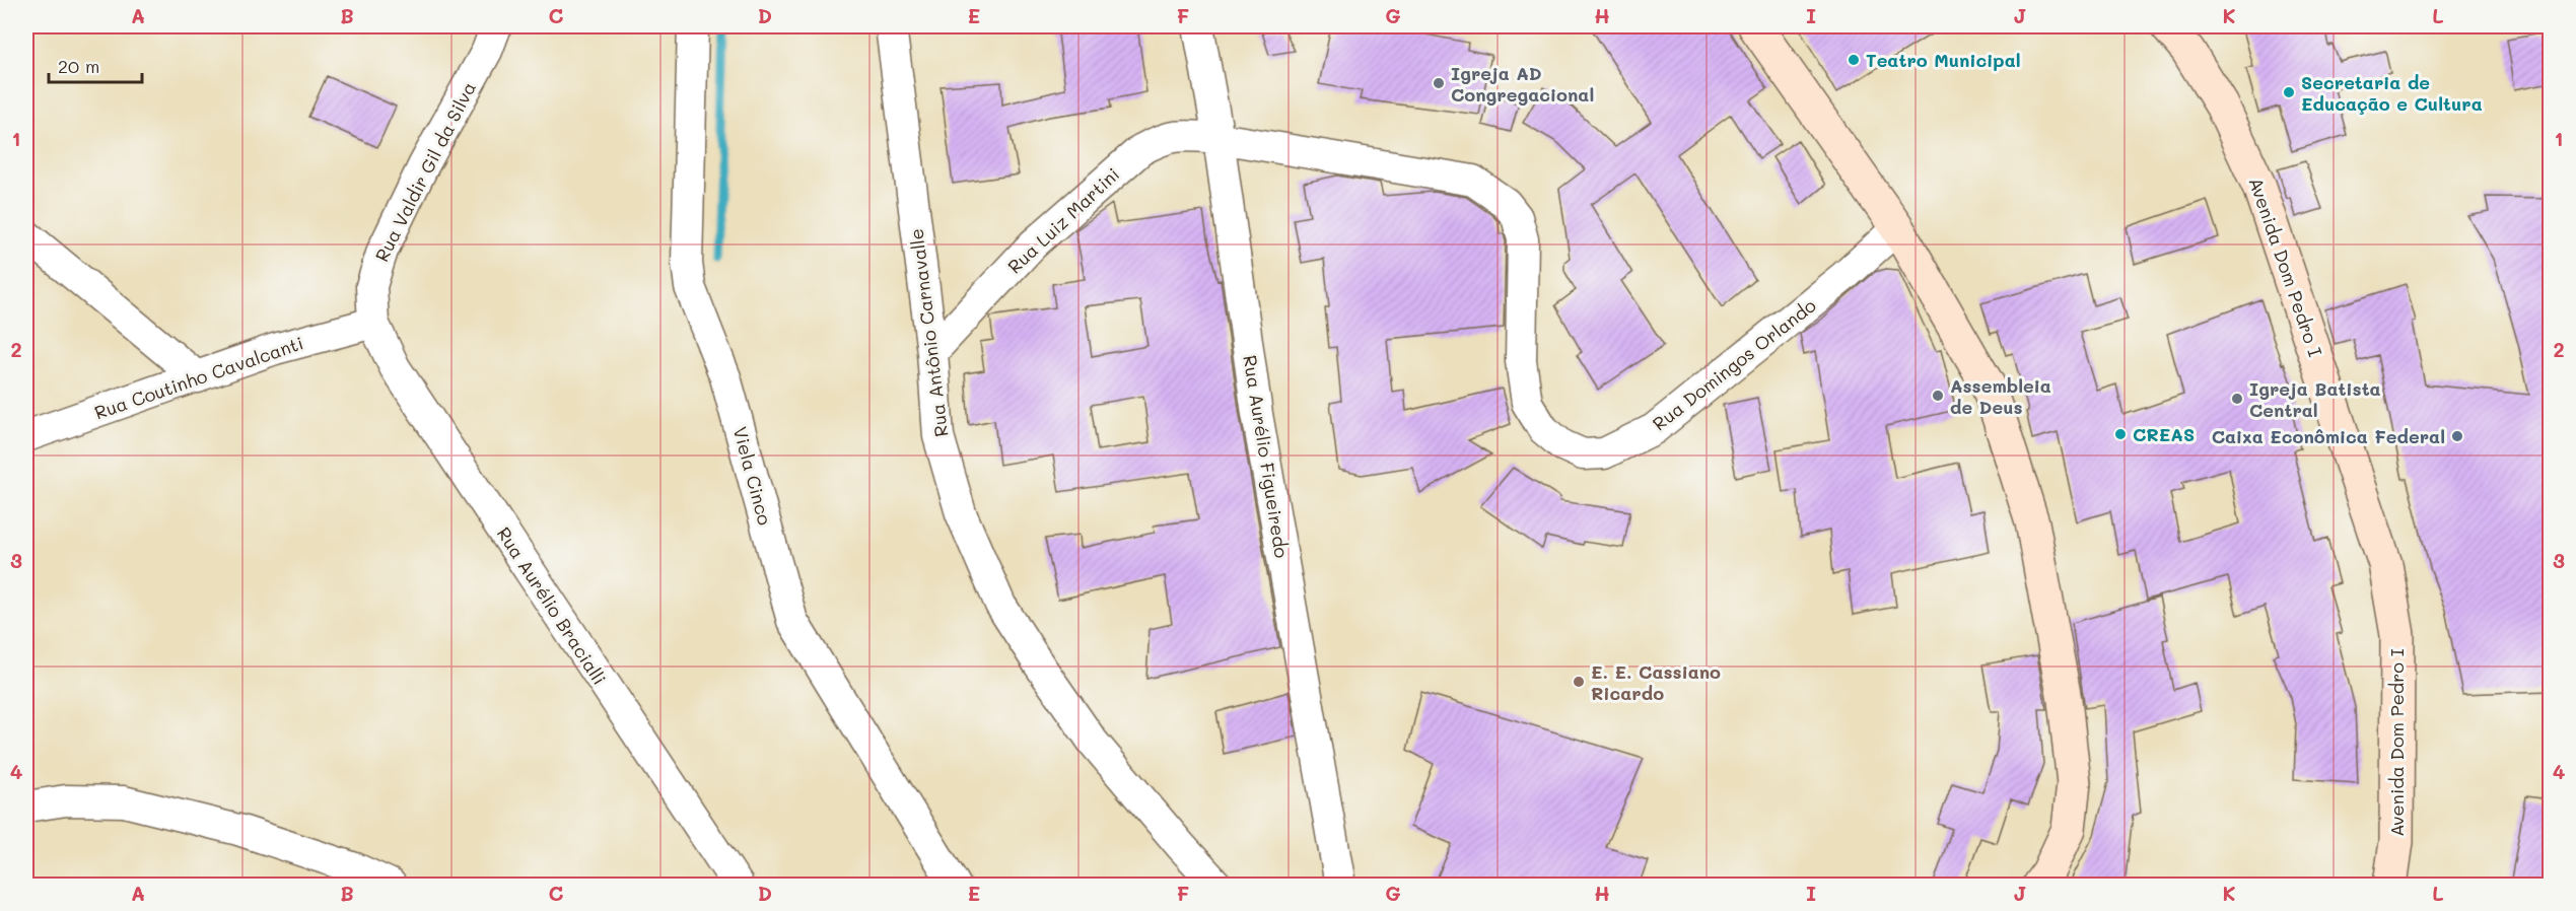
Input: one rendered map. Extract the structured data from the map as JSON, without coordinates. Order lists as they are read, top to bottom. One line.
{"streets":{"main road":["Avenida Dom Pedro I"],"street":["Rua Valdir Gil da Silva","Rua Luiz Martini","Rua Antônio Carnavalle","Rua Domingos Orlando","Rua Coutinho Cavalcanti","Rua Aurélio Figueiredo","Viela Cinco","Rua Aurélio Bracialli"]},"crossings":[["Rua Valdir Gil da Silva","Rua Coutinho Cavalcanti"],["Rua Valdir Gil da Silva","Rua Aurélio Bracialli"],["Rua Luiz Martini","Rua Antônio Carnavalle"],["Rua Luiz Martini","Rua Domingos Orlando"],["Rua Luiz Martini","Rua Aurélio Figueiredo"],["Rua Domingos Orlando","Rua Aurélio Figueiredo"],["Rua Coutinho Cavalcanti","Rua Aurélio Bracialli"]],"places":["Teatro Municipal","Igreja AD Congregacional","Secretaria de Educação e Cultura","Assembleia de Deus","Igreja Batista Central","CREAS","Caixa Econômica Federal","E. E. Cassiano Ricardo"],"scale_bar":"20 m","grid":{"columns":["A","B","C","D","E","F","G","H","I","J","K","L"],"rows":["1","2","3","4"]}}
